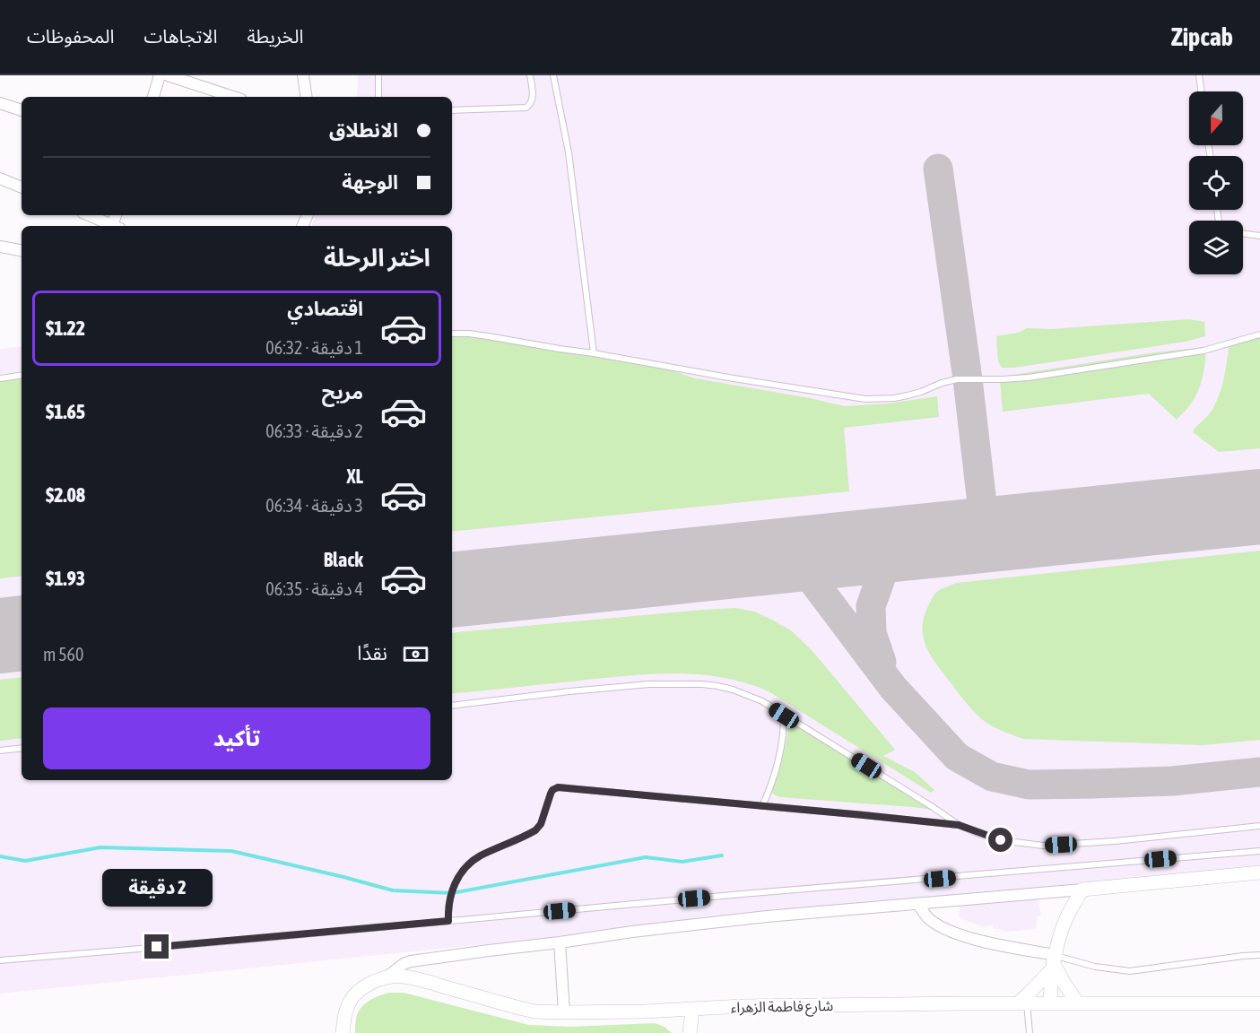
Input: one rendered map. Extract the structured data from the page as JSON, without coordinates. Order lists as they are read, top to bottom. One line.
{"streets":{"street":["شارع فاطمة الزهراء"]},"north":"bottom","page":{"header":"Zipcab","nav":["الخريطة","الاتجاهات","المحفوظات"],"banner":["الانطلاق","الوجهة"],"heading":"اختر الرحلة","list":[{"name":"اقتصادي","note":"1 دقيقة · 06:32","value":"$1.22"},{"name":"مريح","note":"2 دقيقة · 06:33","value":"$1.65"},{"name":"XL","note":"3 دقيقة · 06:34","value":"$2.08"},{"name":"Black","note":"4 دقيقة · 06:35","value":"$1.93"}],"pay":["نقدًا","560 m"],"buttons":"تأكيد","bubble":"2 دقيقة"}}
